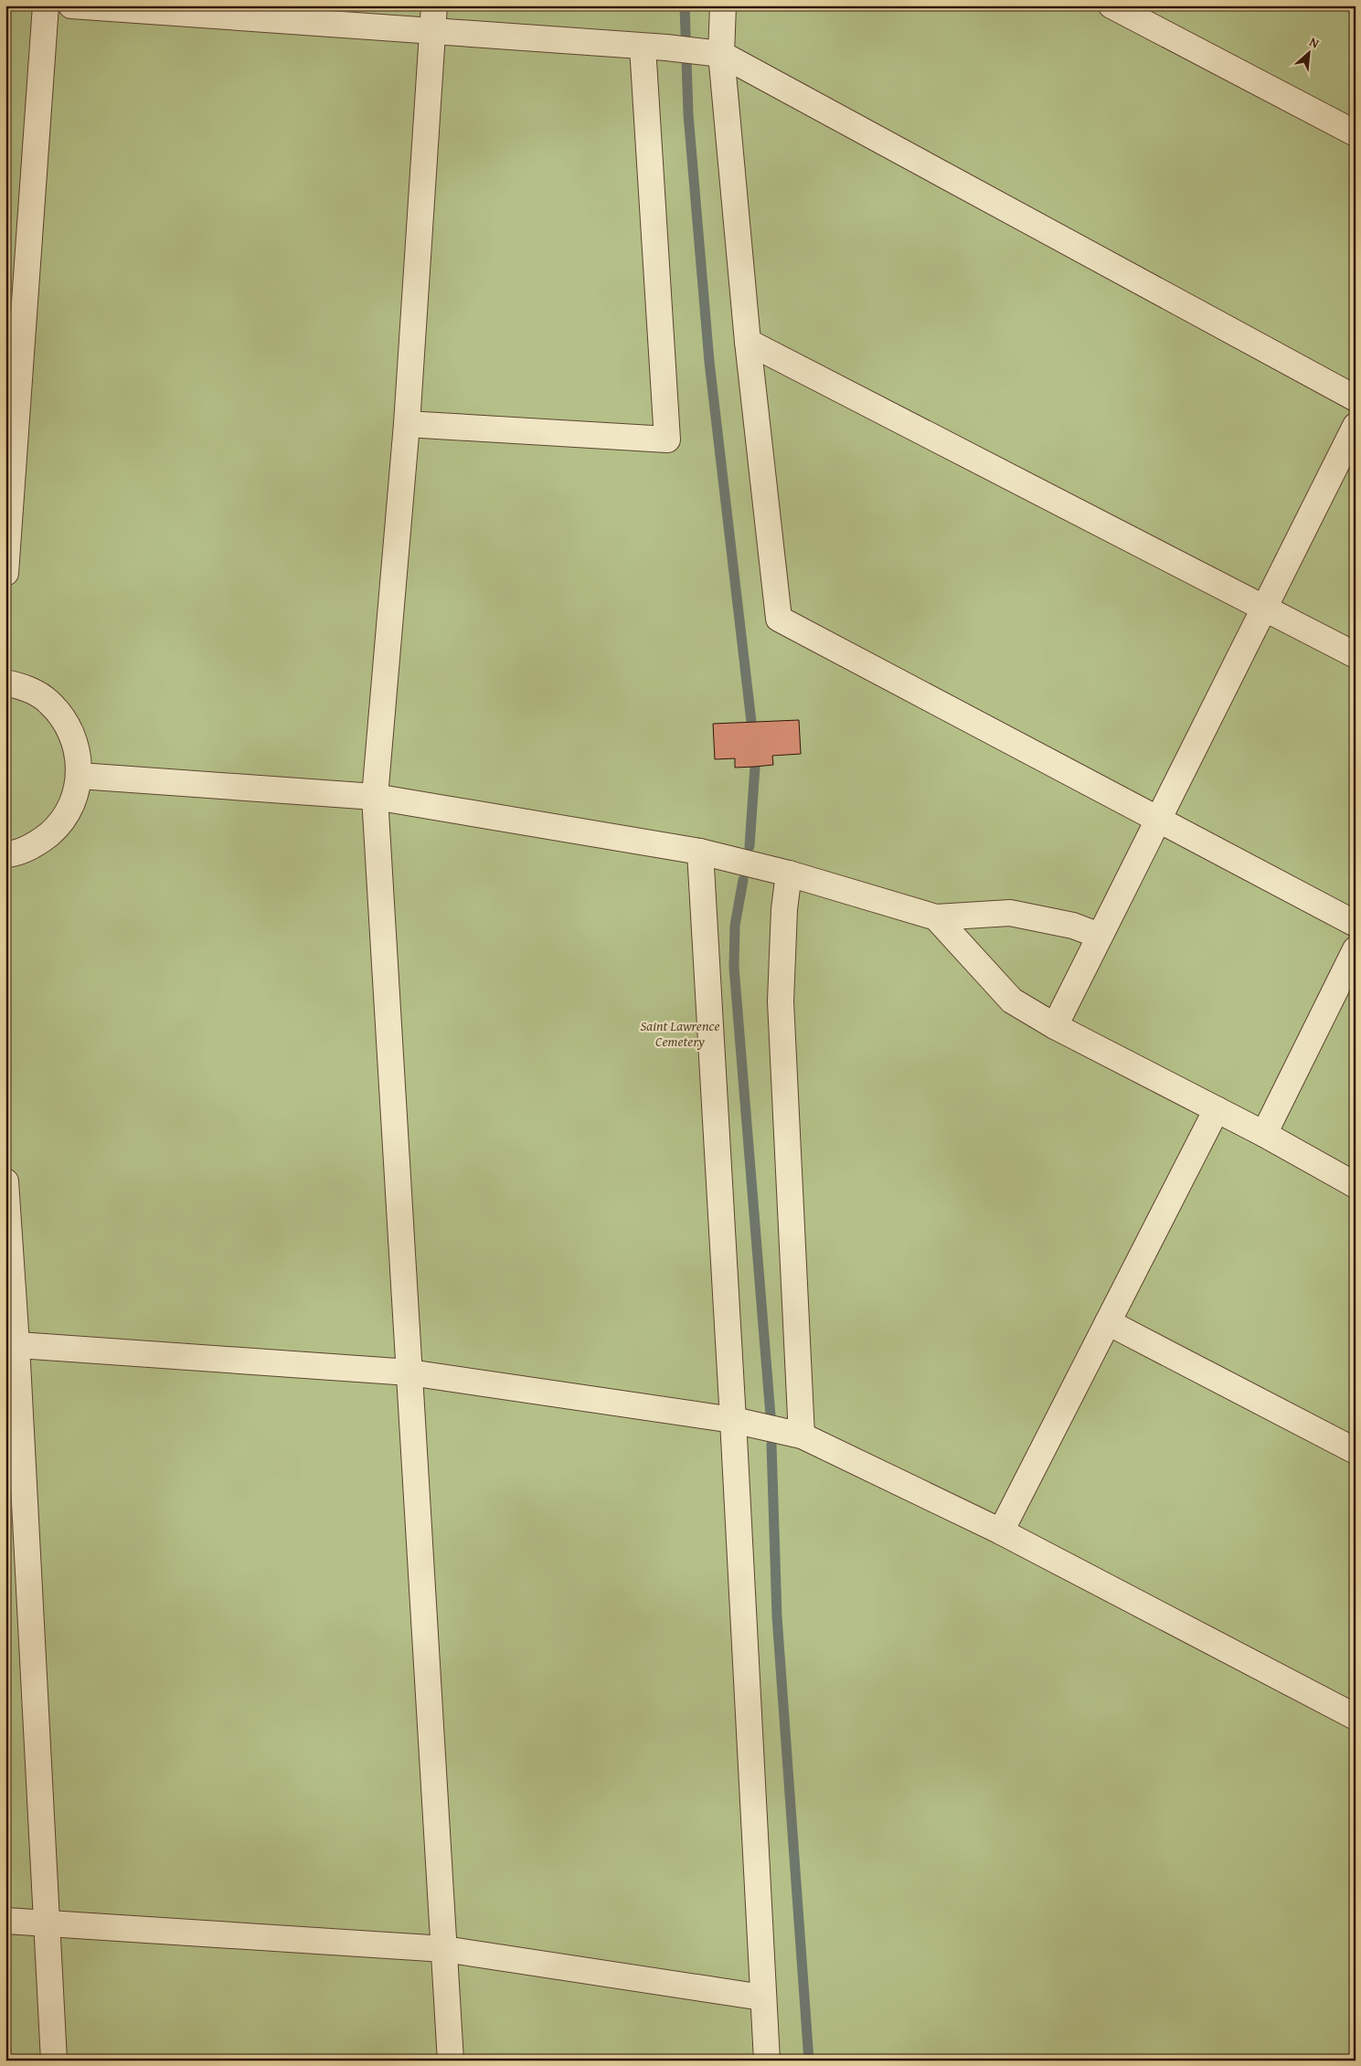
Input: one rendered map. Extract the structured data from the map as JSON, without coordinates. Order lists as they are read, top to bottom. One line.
{"parks":["Saint Lawrence Cemetery"],"north":"top right"}
